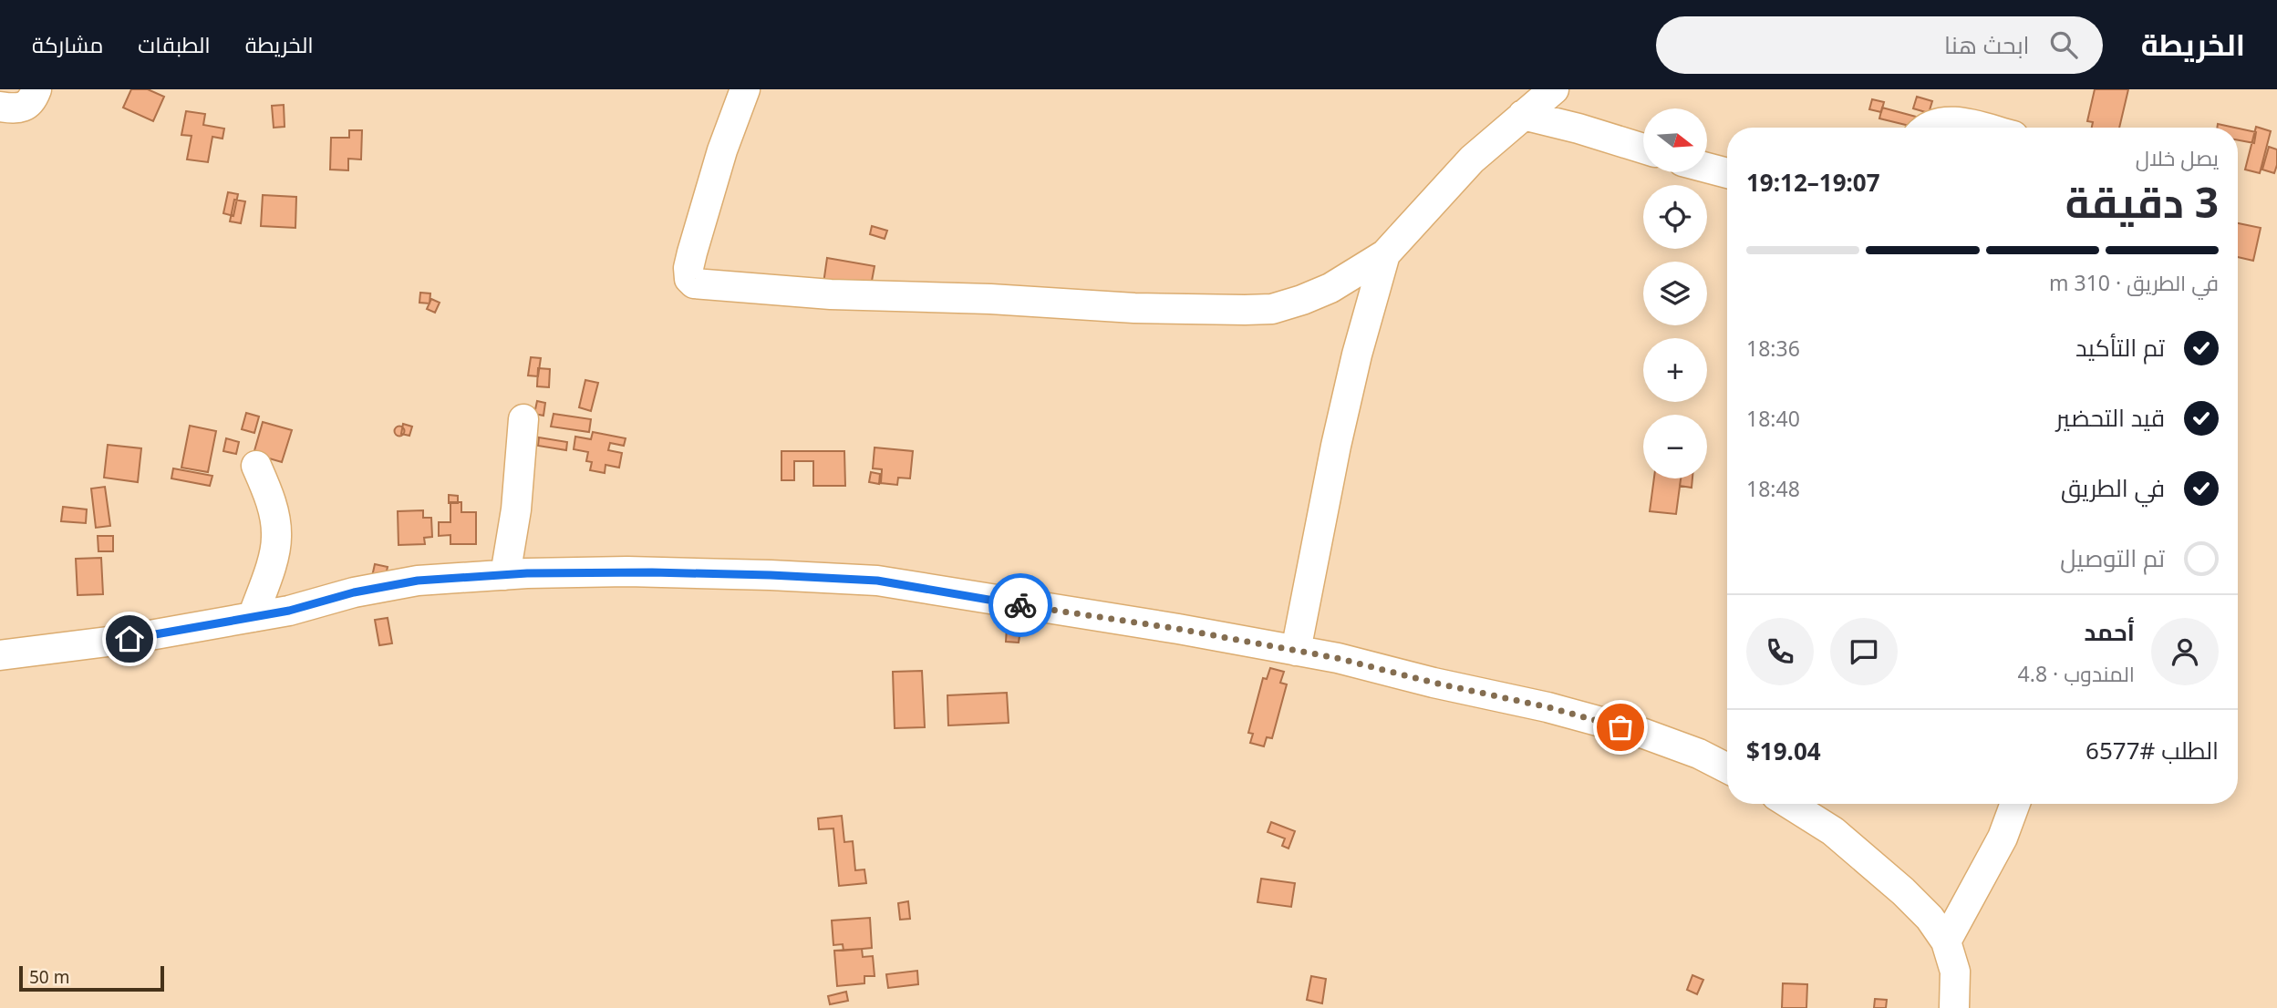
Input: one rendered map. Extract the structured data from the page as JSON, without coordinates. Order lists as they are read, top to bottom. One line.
{"scale_bar":"50 m","north":"right","page":{"header":"الخريطة","search":"ابحث هنا","nav":["الخريطة","الطبقات","مشاركة"],"map_buttons":["+","−"],"heading":["3 دقيقة","يصل خلال","19:07–19:12"],"panel":["أحمد","المندوب · 4.8","الطلب #6577","$19.04"],"bar":"في الطريق · 310 m","list":[["تم التأكيد","18:36"],["قيد التحضير","18:40"],["في الطريق","18:48"],"تم التوصيل"],"scale":"50 m"}}
